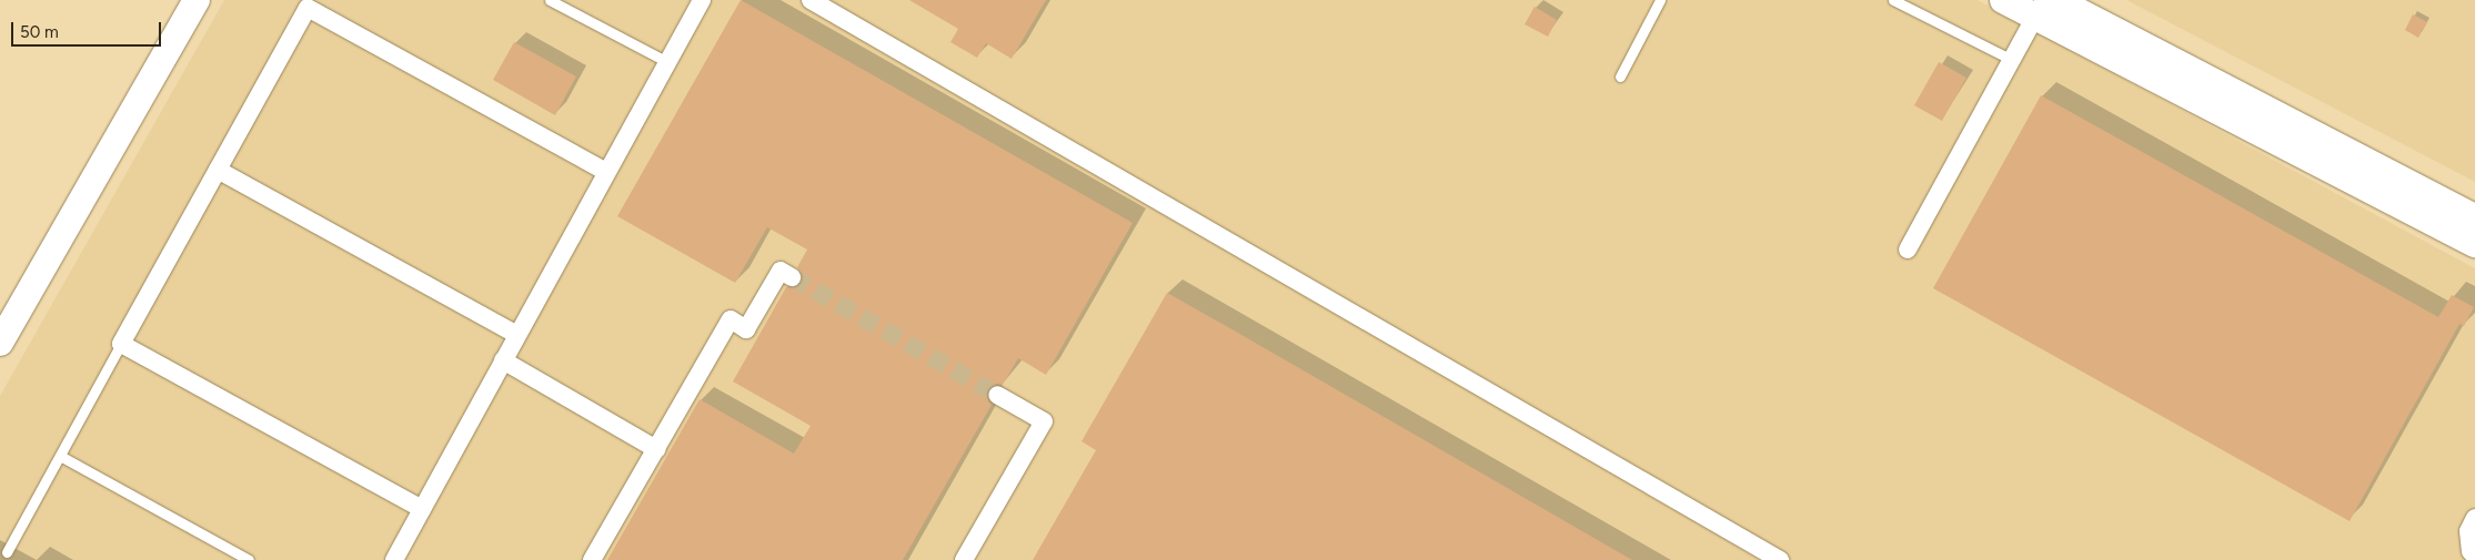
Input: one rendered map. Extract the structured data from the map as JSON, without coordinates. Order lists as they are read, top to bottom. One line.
{"scale_bar":"50 m"}
